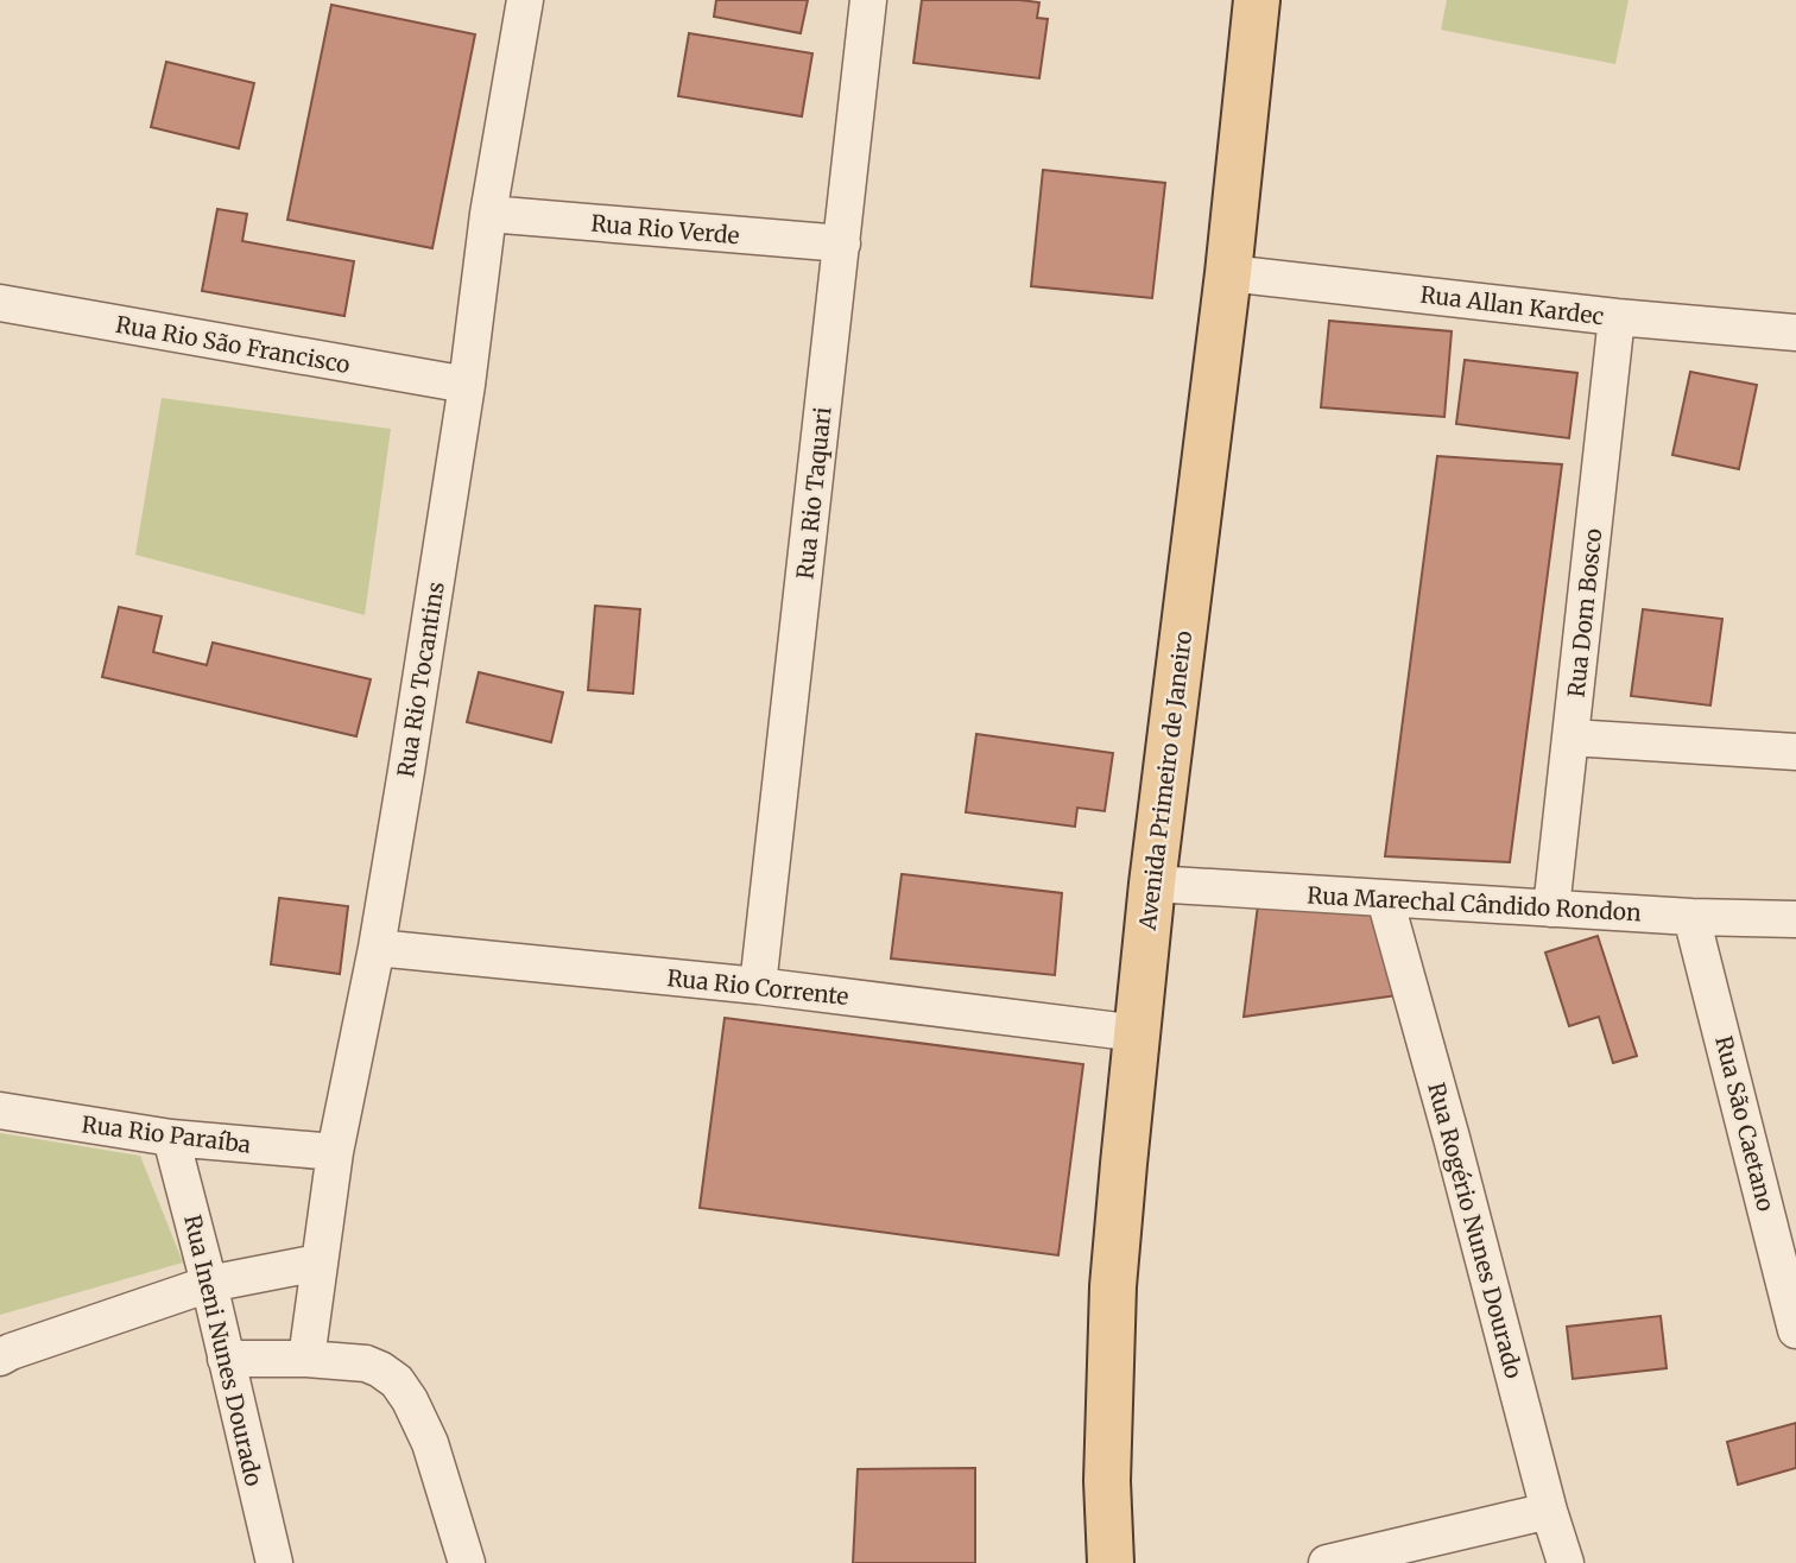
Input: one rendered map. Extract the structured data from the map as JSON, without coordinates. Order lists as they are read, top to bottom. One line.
{"streets":{"main road":["Avenida Primeiro de Janeiro"],"street":["Rua Rio Verde","Rua Allan Kardec","Rua Rio São Francisco","Rua Rio Taquari","Rua Dom Bosco","Rua Rio Tocantins","Rua Marechal Cândido Rondon","Rua Rio Corrente","Rua São Caetano","Rua Rio Paraíba","Rua Rogério Nunes Dourado","Rua Ineni Nunes Dourado"]},"crossings":[["Rua Rio Verde","Rua Rio Taquari"],["Rua Rio Verde","Rua Rio Tocantins"],["Rua Allan Kardec","Rua Dom Bosco"],["Rua Allan Kardec","Avenida Primeiro de Janeiro"],["Rua Rio São Francisco","Rua Rio Tocantins"],["Rua Rio Taquari","Rua Rio Corrente"],["Rua Dom Bosco","Rua Marechal Cândido Rondon"],["Rua Rio Tocantins","Rua Rio Corrente"],["Rua Rio Tocantins","Rua Rio Paraíba"],["Avenida Primeiro de Janeiro","Rua Marechal Cândido Rondon"],["Avenida Primeiro de Janeiro","Rua Rio Corrente"],["Rua Marechal Cândido Rondon","Rua São Caetano"],["Rua Marechal Cândido Rondon","Rua Rogério Nunes Dourado"],["Rua Rio Paraíba","Rua Ineni Nunes Dourado"]]}
